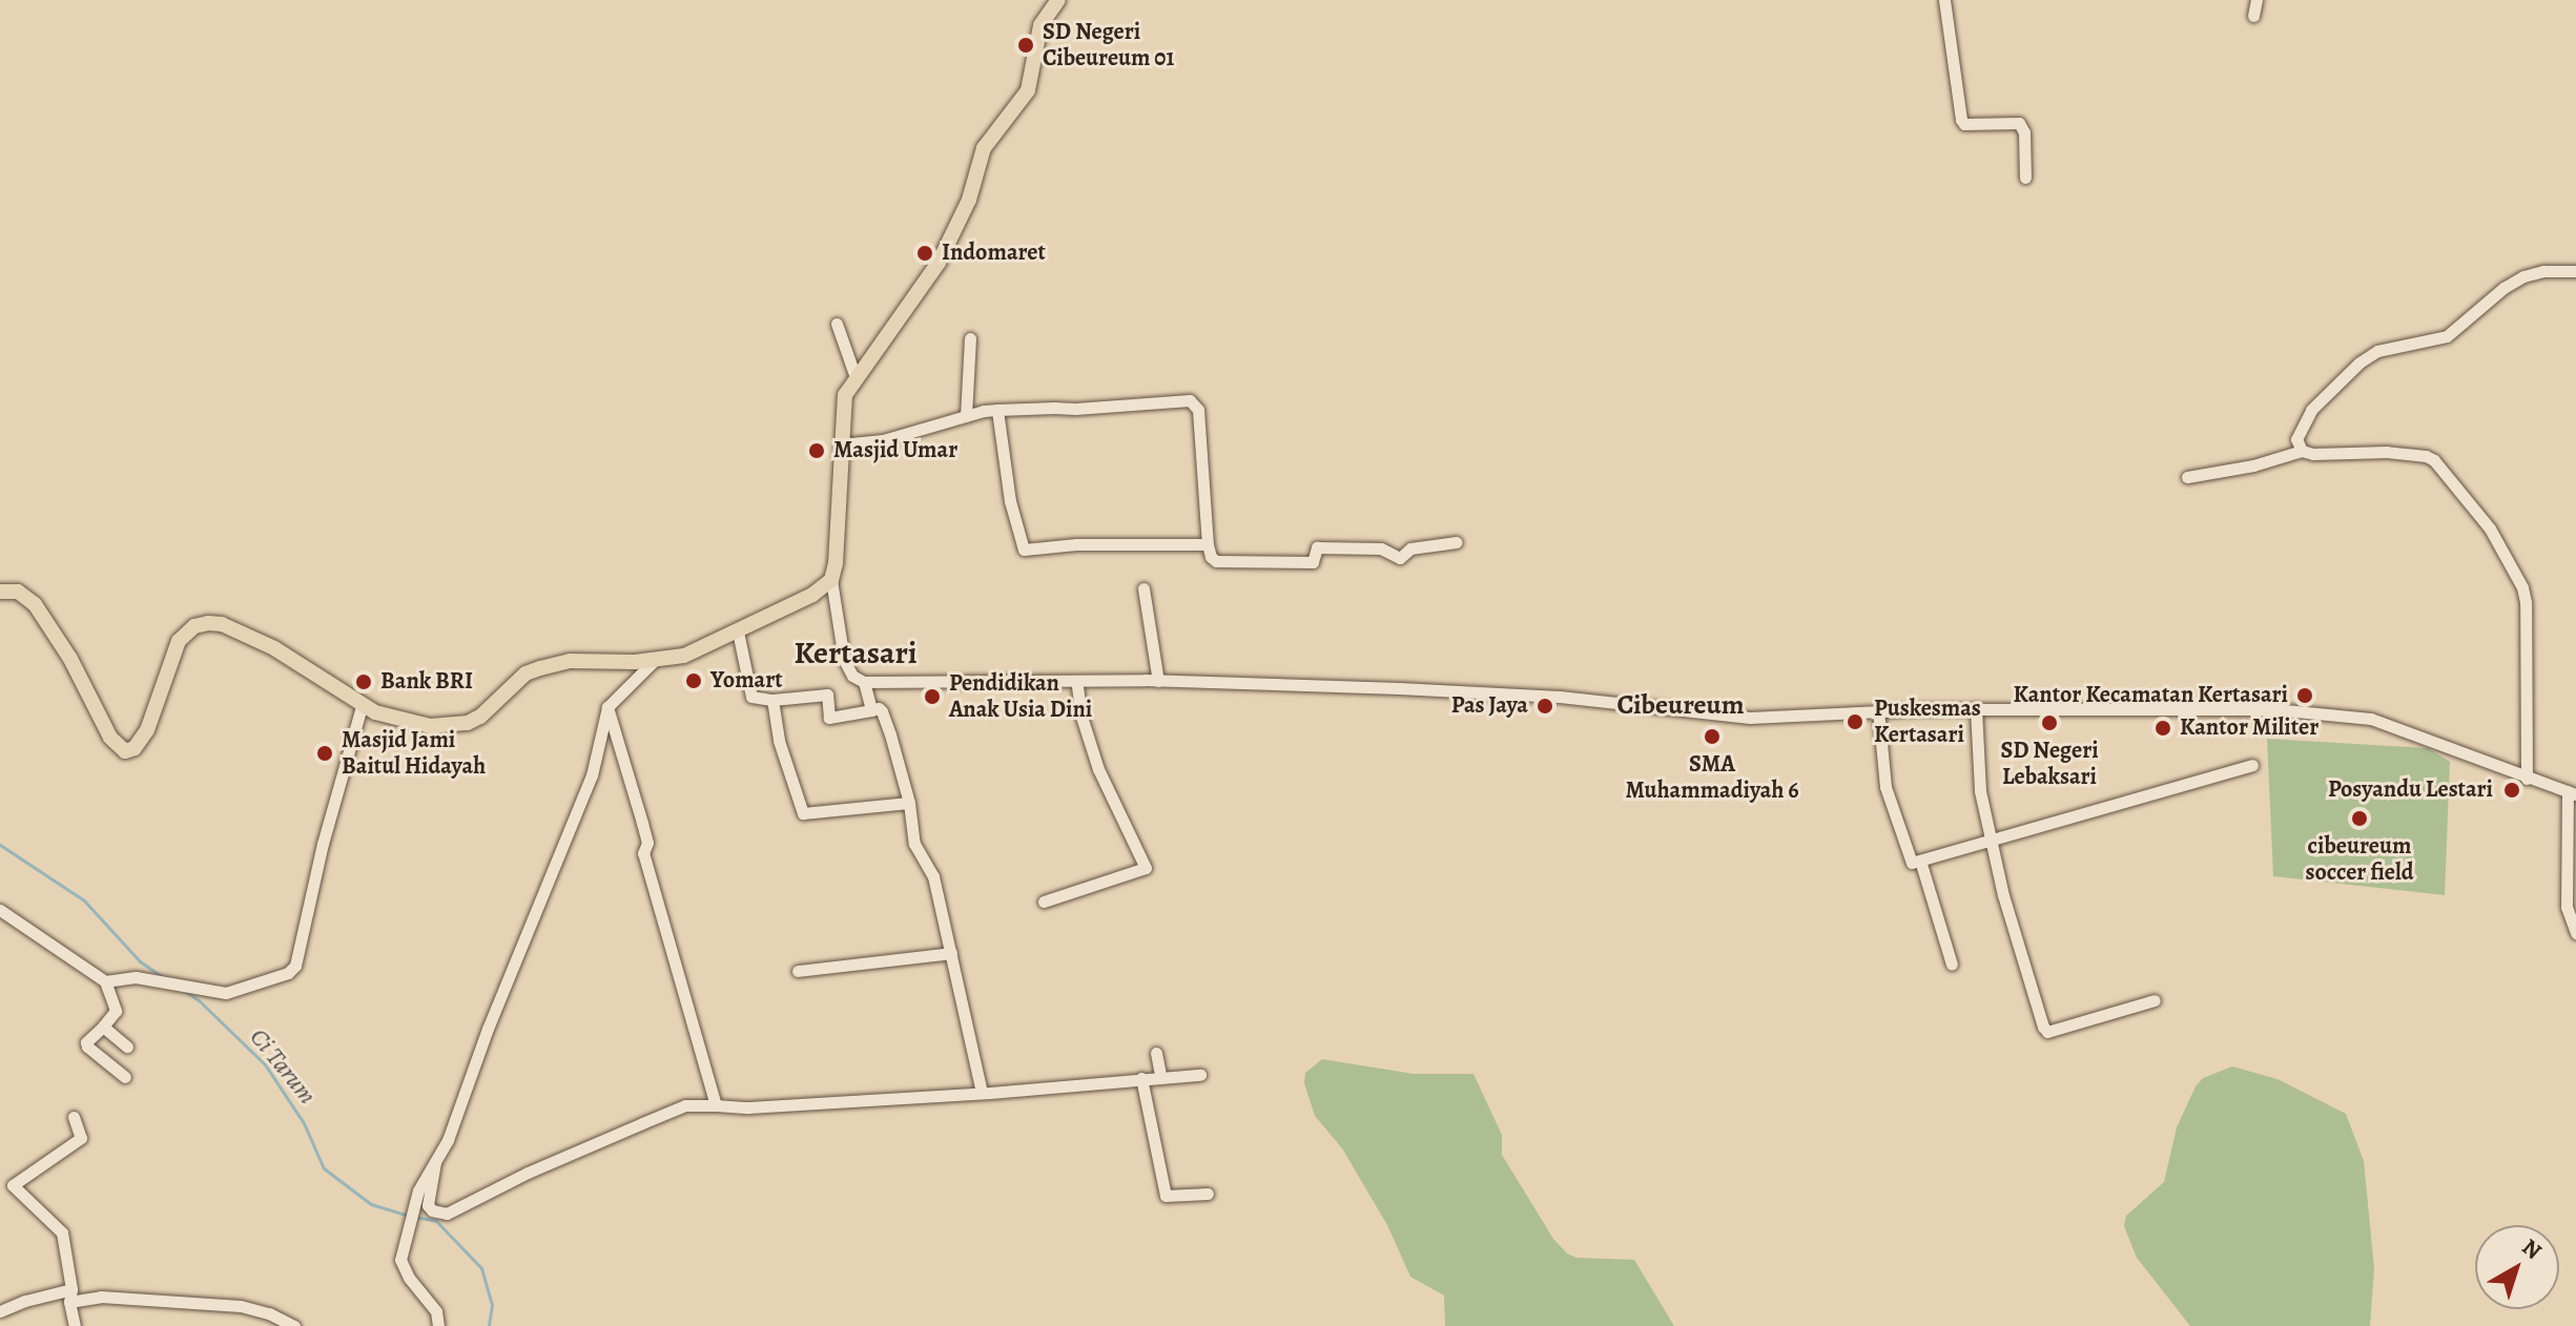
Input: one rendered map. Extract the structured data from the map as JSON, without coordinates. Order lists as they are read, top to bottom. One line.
{"districts":["Kertasari","Cibeureum"],"water":["Ci Tarum"],"places":["SD Negeri Cibeureum 01","Indomaret","Masjid Umar","Yomart","Bank BRI","Kantor Kecamatan Kertasari","Pendidikan Anak Usia Dini","Pas Jaya","Puskesmas Kertasari","SD Negeri Lebaksari","Kantor Militer","SMA Muhammadiyah 6","Masjid Jami Baitul Hidayah","Posyandu Lestari","cibeureum soccer field"],"north":"top right"}
